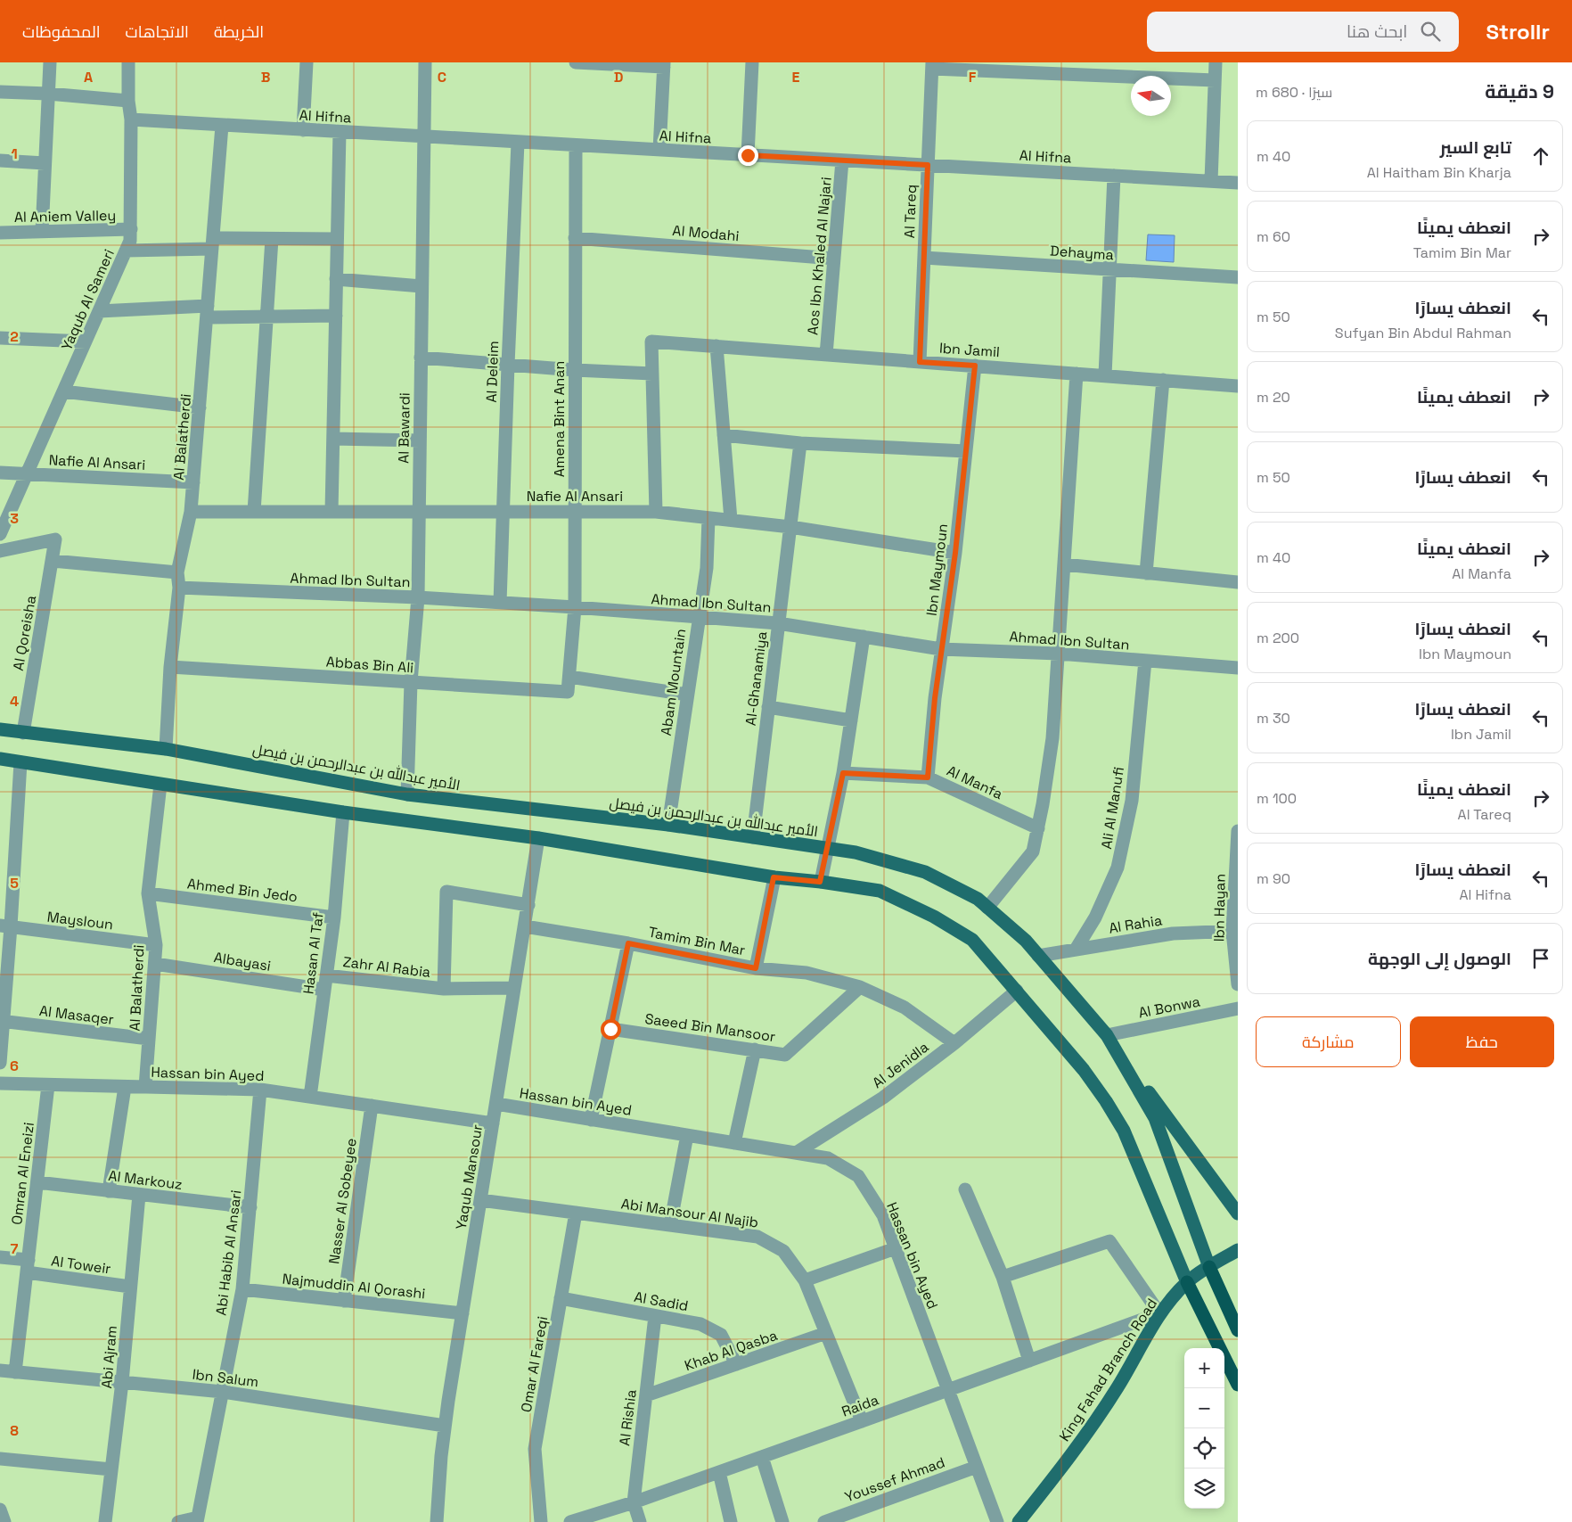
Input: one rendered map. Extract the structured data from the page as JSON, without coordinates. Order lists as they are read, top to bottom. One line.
{"streets":{"main road":["الأمير عبدالله بن عبدالرحمن بن فيصل","King Fahad Branch Road"],"street":["Al Hifna","Al Tareq","Al Aniem Valley","Al Modahi","Dehayma","Aos Ibn Khaled Al Najari","Yaqub Al Sameri","Ibn Jamil","Al Deleim","Amena Bint Anan","Al Bawardi","Al Balatherdi","Nafie Al Ansari","Ibn Maymoun","Ahmad Ibn Sultan","Al Qoreisha","Abbas Bin Ali","Al-Ghanamiya","Abam Mountain","Al Manfa","Ali Al Manufi","Ahmed Bin Jedo","Ibn Hayan","Maysloun","Al Rahia","Tamim Bin Mar","Hasan Al Taf","Albayasi","Zahr Al Rabia","Al Bonwa","Al Masaqer","Saeed Bin Mansoor","Al Jenidla","Hassan bin Ayed","Omran Al Eneizi","Yaqub Mansour","Al Markouz","Nasser Al Sobeyee","Abi Mansour Al Najib","Abi Habib Al Ansari","Al Toweir","Najmuddin Al Qorashi","Al Sadid","Khab Al Qasba","Abi Ajram","Omar Al Fareqi","Ibn Salum","Raida","Al Rishia","Youssef Ahmad"]},"crossings":[["Al Hifna","Al Tareq"],["Al Hifna","Aos Ibn Khaled Al Najari"],["Al Hifna","Yaqub Al Sameri"],["Al Hifna","Al Deleim"],["Al Hifna","Amena Bint Anan"],["Al Hifna","Al Bawardi"],["Al Hifna","Al Balatherdi"],["Al Tareq","Dehayma"],["Al Tareq","Ibn Jamil"],["Al Aniem Valley","Yaqub Al Sameri"],["Al Modahi","Aos Ibn Khaled Al Najari"],["Al Modahi","Amena Bint Anan"],["Aos Ibn Khaled Al Najari","Ibn Jamil"],["Yaqub Al Sameri","Nafie Al Ansari"],["Ibn Jamil","Nafie Al Ansari"],["Ibn Jamil","Ibn Maymoun"],["Al Deleim","Nafie Al Ansari"],["Al Deleim","Ahmad Ibn Sultan"],["Amena Bint Anan","Nafie Al Ansari"],["Amena Bint Anan","Ahmad Ibn Sultan"],["Amena Bint Anan","Abbas Bin Ali"],["Al Bawardi","Nafie Al Ansari"],["Al Bawardi","Ahmad Ibn Sultan"],["Al Bawardi","Abbas Bin Ali"],["Al Bawardi","الأمير عبدالله بن عبدالرحمن بن فيصل"],["Al Balatherdi","Nafie Al Ansari"],["Al Balatherdi","Ahmad Ibn Sultan"],["Al Balatherdi","Abbas Bin Ali"],["Al Balatherdi","الأمير عبدالله بن عبدالرحمن بن فيصل"],["Al Balatherdi","Ahmed Bin Jedo"],["Al Balatherdi","Maysloun"],["Al Balatherdi","Albayasi"],["Al Balatherdi","Al Masaqer"],["Al Balatherdi","Hassan bin Ayed"],["Nafie Al Ansari","Ibn Maymoun"],["Nafie Al Ansari","Al-Ghanamiya"],["Nafie Al Ansari","Abam Mountain"],["Ibn Maymoun","Ahmad Ibn Sultan"],["Ibn Maymoun","Al Manfa"],["Ahmad Ibn Sultan","Al-Ghanamiya"],["Ahmad Ibn Sultan","Abam Mountain"],["Ahmad Ibn Sultan","Ali Al Manufi"],["Al Qoreisha","الأمير عبدالله بن عبدالرحمن بن فيصل"],["Al-Ghanamiya","الأمير عبدالله بن عبدالرحمن بن فيصل"],["Abam Mountain","الأمير عبدالله بن عبدالرحمن بن فيصل"],["الأمير عبدالله بن عبدالرحمن بن فيصل","Al Rahia"],["الأمير عبدالله بن عبدالرحمن بن فيصل","Al Bonwa"],["الأمير عبدالله بن عبدالرحمن بن فيصل","King Fahad Branch Road"],["Ali Al Manufi","Al Rahia"],["Ahmed Bin Jedo","Hasan Al Taf"],["Ibn Hayan","Al Rahia"],["Tamim Bin Mar","Saeed Bin Mansoor"],["Tamim Bin Mar","Al Jenidla"],["Tamim Bin Mar","Yaqub Mansour"],["Hasan Al Taf","Albayasi"],["Hasan Al Taf","Zahr Al Rabia"],["Hasan Al Taf","Hassan bin Ayed"],["Zahr Al Rabia","Yaqub Mansour"],["Al Jenidla","Hassan bin Ayed"],["Hassan bin Ayed","Omran Al Eneizi"],["Hassan bin Ayed","Yaqub Mansour"],["Hassan bin Ayed","Nasser Al Sobeyee"],["Hassan bin Ayed","Abi Habib Al Ansari"],["Hassan bin Ayed","Raida"],["Hassan bin Ayed","Youssef Ahmad"],["Omran Al Eneizi","Al Markouz"],["Omran Al Eneizi","Al Toweir"],["Omran Al Eneizi","Ibn Salum"],["Yaqub Mansour","Abi Mansour Al Najib"],["Yaqub Mansour","Najmuddin Al Qorashi"],["Yaqub Mansour","Ibn Salum"],["Al Markouz","Abi Habib Al Ansari"],["Al Markouz","Abi Ajram"],["Nasser Al Sobeyee","Najmuddin Al Qorashi"],["Abi Mansour Al Najib","Khab Al Qasba"],["Abi Mansour Al Najib","Omar Al Fareqi"],["Abi Mansour Al Najib","Raida"],["Abi Habib Al Ansari","Najmuddin Al Qorashi"],["Abi Habib Al Ansari","Ibn Salum"],["Al Toweir","Abi Ajram"],["Al Sadid","Khab Al Qasba"],["Al Sadid","Omar Al Fareqi"],["Al Sadid","Al Rishia"],["Khab Al Qasba","Al Rishia"],["Abi Ajram","Ibn Salum"],["King Fahad Branch Road","Raida"],["Raida","Al Rishia"]],"north":"left","page":{"header":"Strollr","search":"ابحث هنا","nav":["الخريطة","الاتجاهات","المحفوظات"],"heading":["9 دقيقة","سيرًا · 680 m"],"list":[["تابع السير","Al Haitham Bin Kharja","40 m"],["انعطف يمينًا","Tamim Bin Mar","60 m"],["انعطف يسارًا","Sufyan Bin Abdul Rahman","50 m"],["انعطف يمينًا","20 m"],["انعطف يسارًا","50 m"],["انعطف يمينًا","Al Manfa","40 m"],["انعطف يسارًا","Ibn Maymoun","200 m"],["انعطف يسارًا","Ibn Jamil","30 m"],["انعطف يمينًا","Al Tareq","100 m"],["انعطف يسارًا","Al Hifna","90 m"],"الوصول إلى الوجهة"],"buttons":["حفظ","مشاركة"],"map_buttons":["+","−"]},"grid":{"columns":["A","B","C","D","E","F"],"rows":["1","2","3","4","5","6","7","8"]}}
